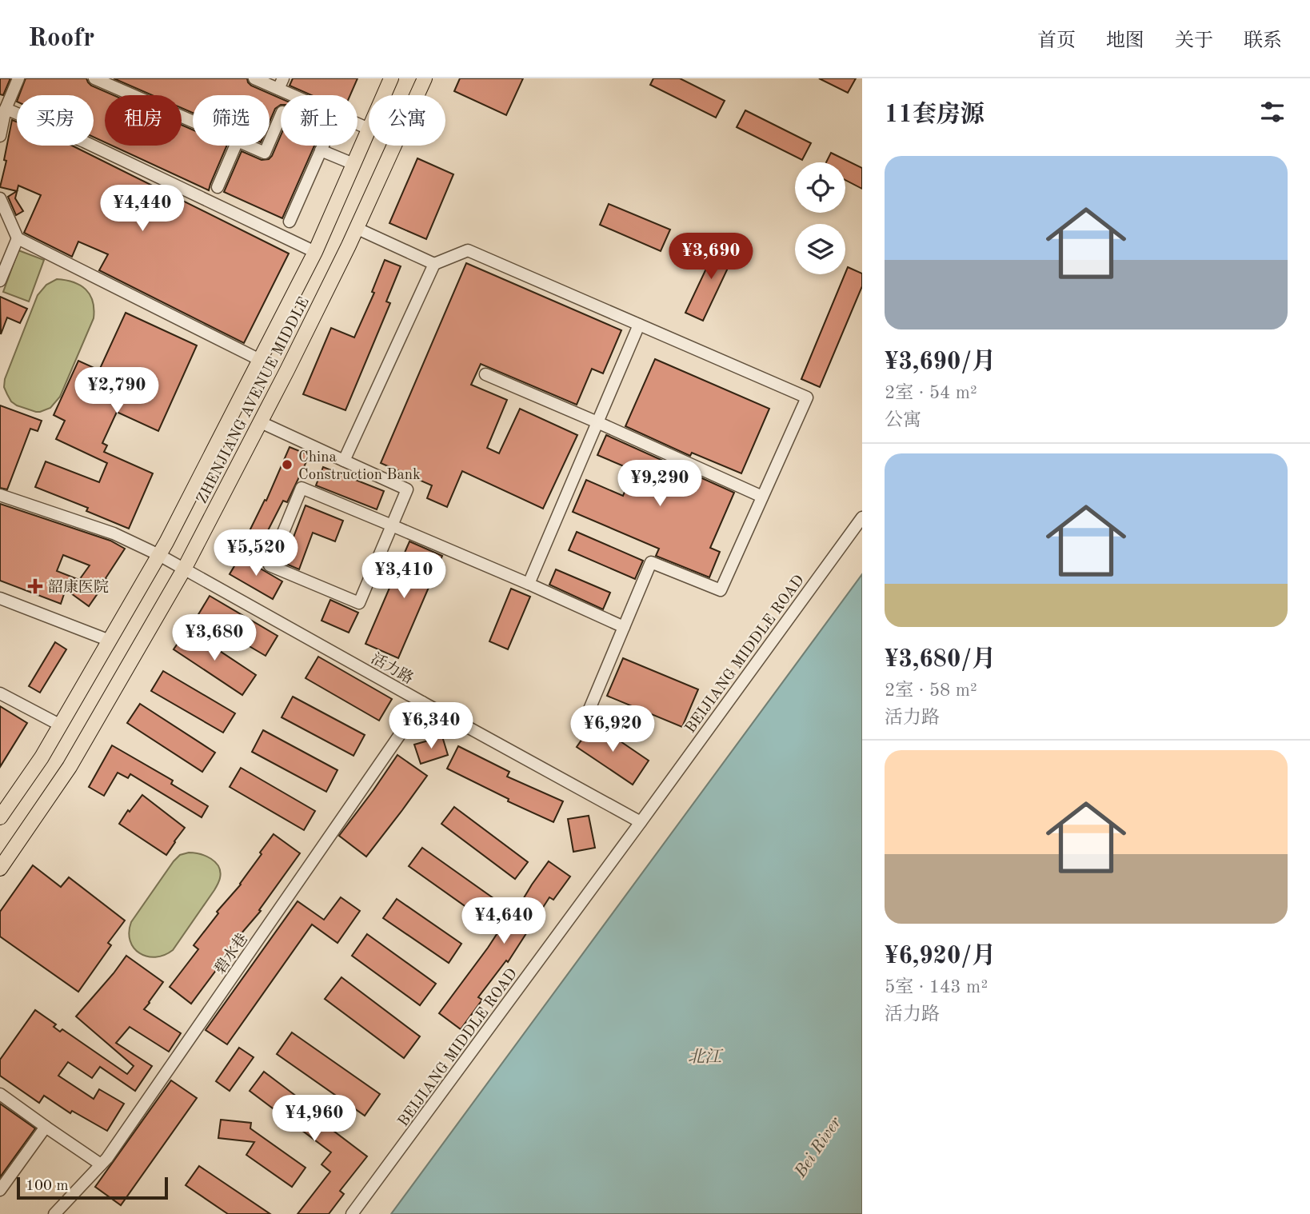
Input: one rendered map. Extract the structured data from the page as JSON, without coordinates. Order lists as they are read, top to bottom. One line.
{"streets":{"main road":["ZHENJIANG AVENUE MIDDLE"],"street":["BEIJIANG MIDDLE ROAD","活力路","碧水巷"]},"crossings":[["ZHENJIANG AVENUE MIDDLE","活力路"],["BEIJIANG MIDDLE ROAD","活力路"],["活力路","碧水巷"]],"water":["北江","Bei River"],"places":{"other":["China Construction Bank"],"health":["韶康医院"]},"scale_bar":"100 m","page":{"header":"Roofr","nav":["首页","地图","关于","联系"],"heading":"11套房源","chip":["买房","租房","筛选","新上","公寓"],"list":[{"name":"¥3,690/月","note":"2室 · 54 m² · 公寓"},{"name":"¥3,680/月","note":"2室 · 58 m² · 活力路"},{"name":"¥6,920/月","note":"5室 · 143 m² · 活力路"}],"price":["¥4,440","¥3,690","¥2,790","¥9,290","¥5,520","¥3,410","¥3,680","¥6,340","¥6,920","¥4,640","¥4,960"],"scale":"100 m"}}
